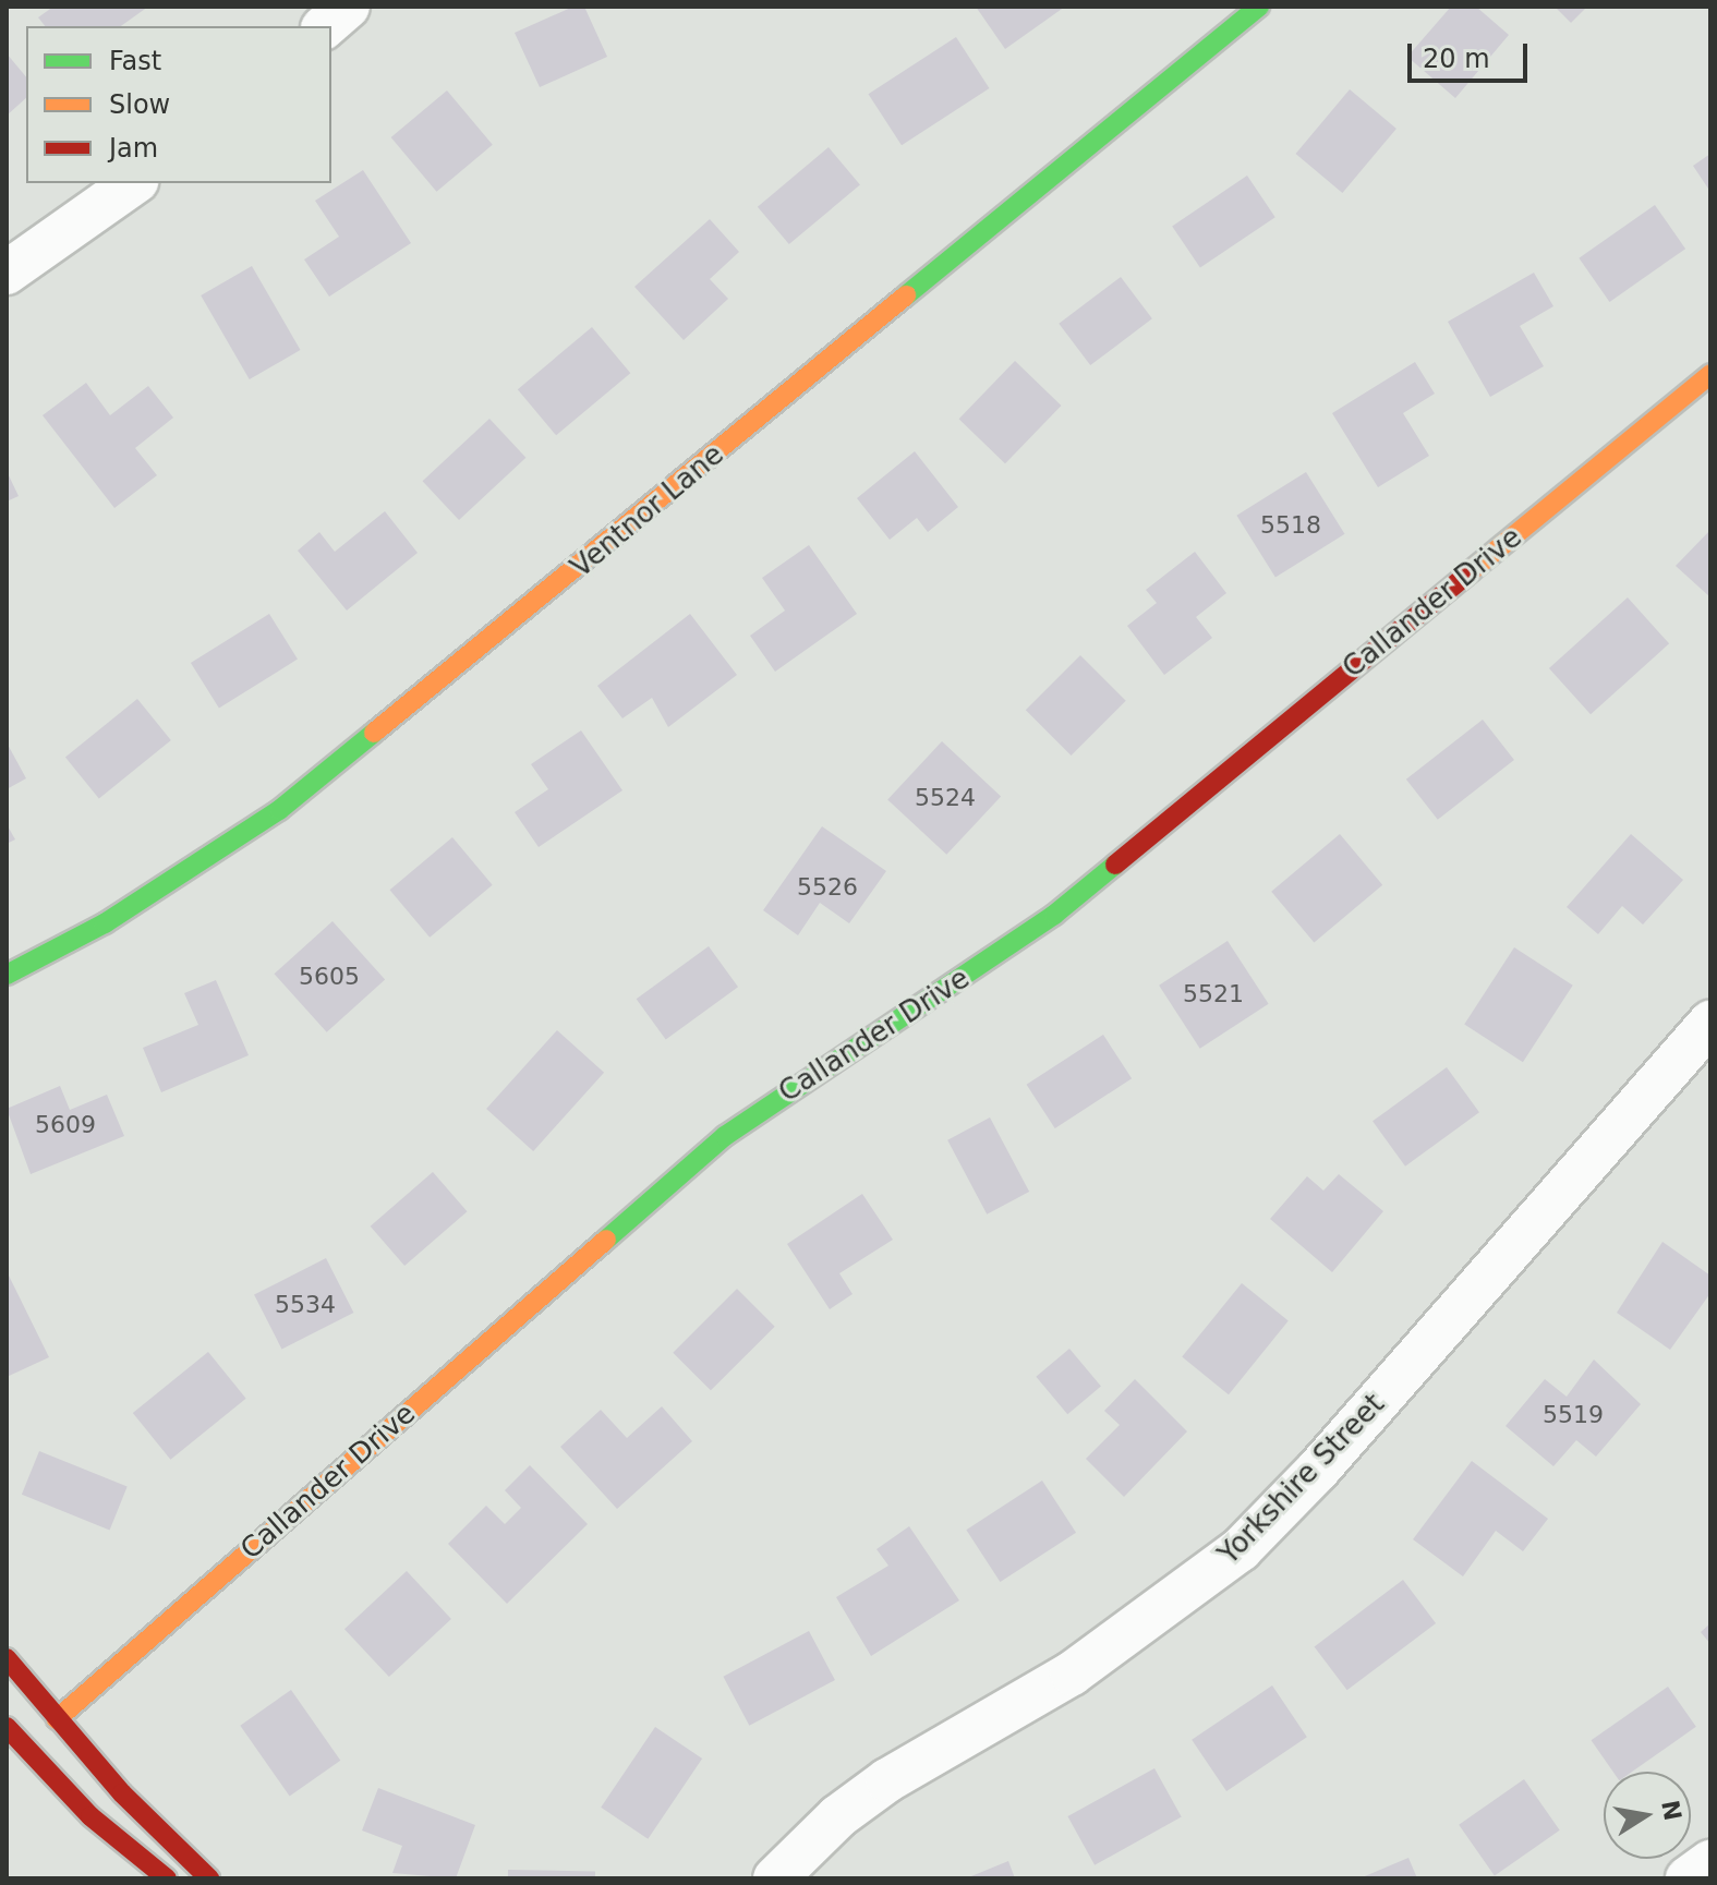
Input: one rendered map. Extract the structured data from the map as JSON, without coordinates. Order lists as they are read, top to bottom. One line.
{"streets":{"street":["Ventnor Lane","Callander Drive","Yorkshire Street"]},"house_numbers":["5518","5524","5526","5605","5521","5609","5534","5519"],"legend":["Fast","Slow","Jam"],"scale_bar":"20 m","north":"right"}
